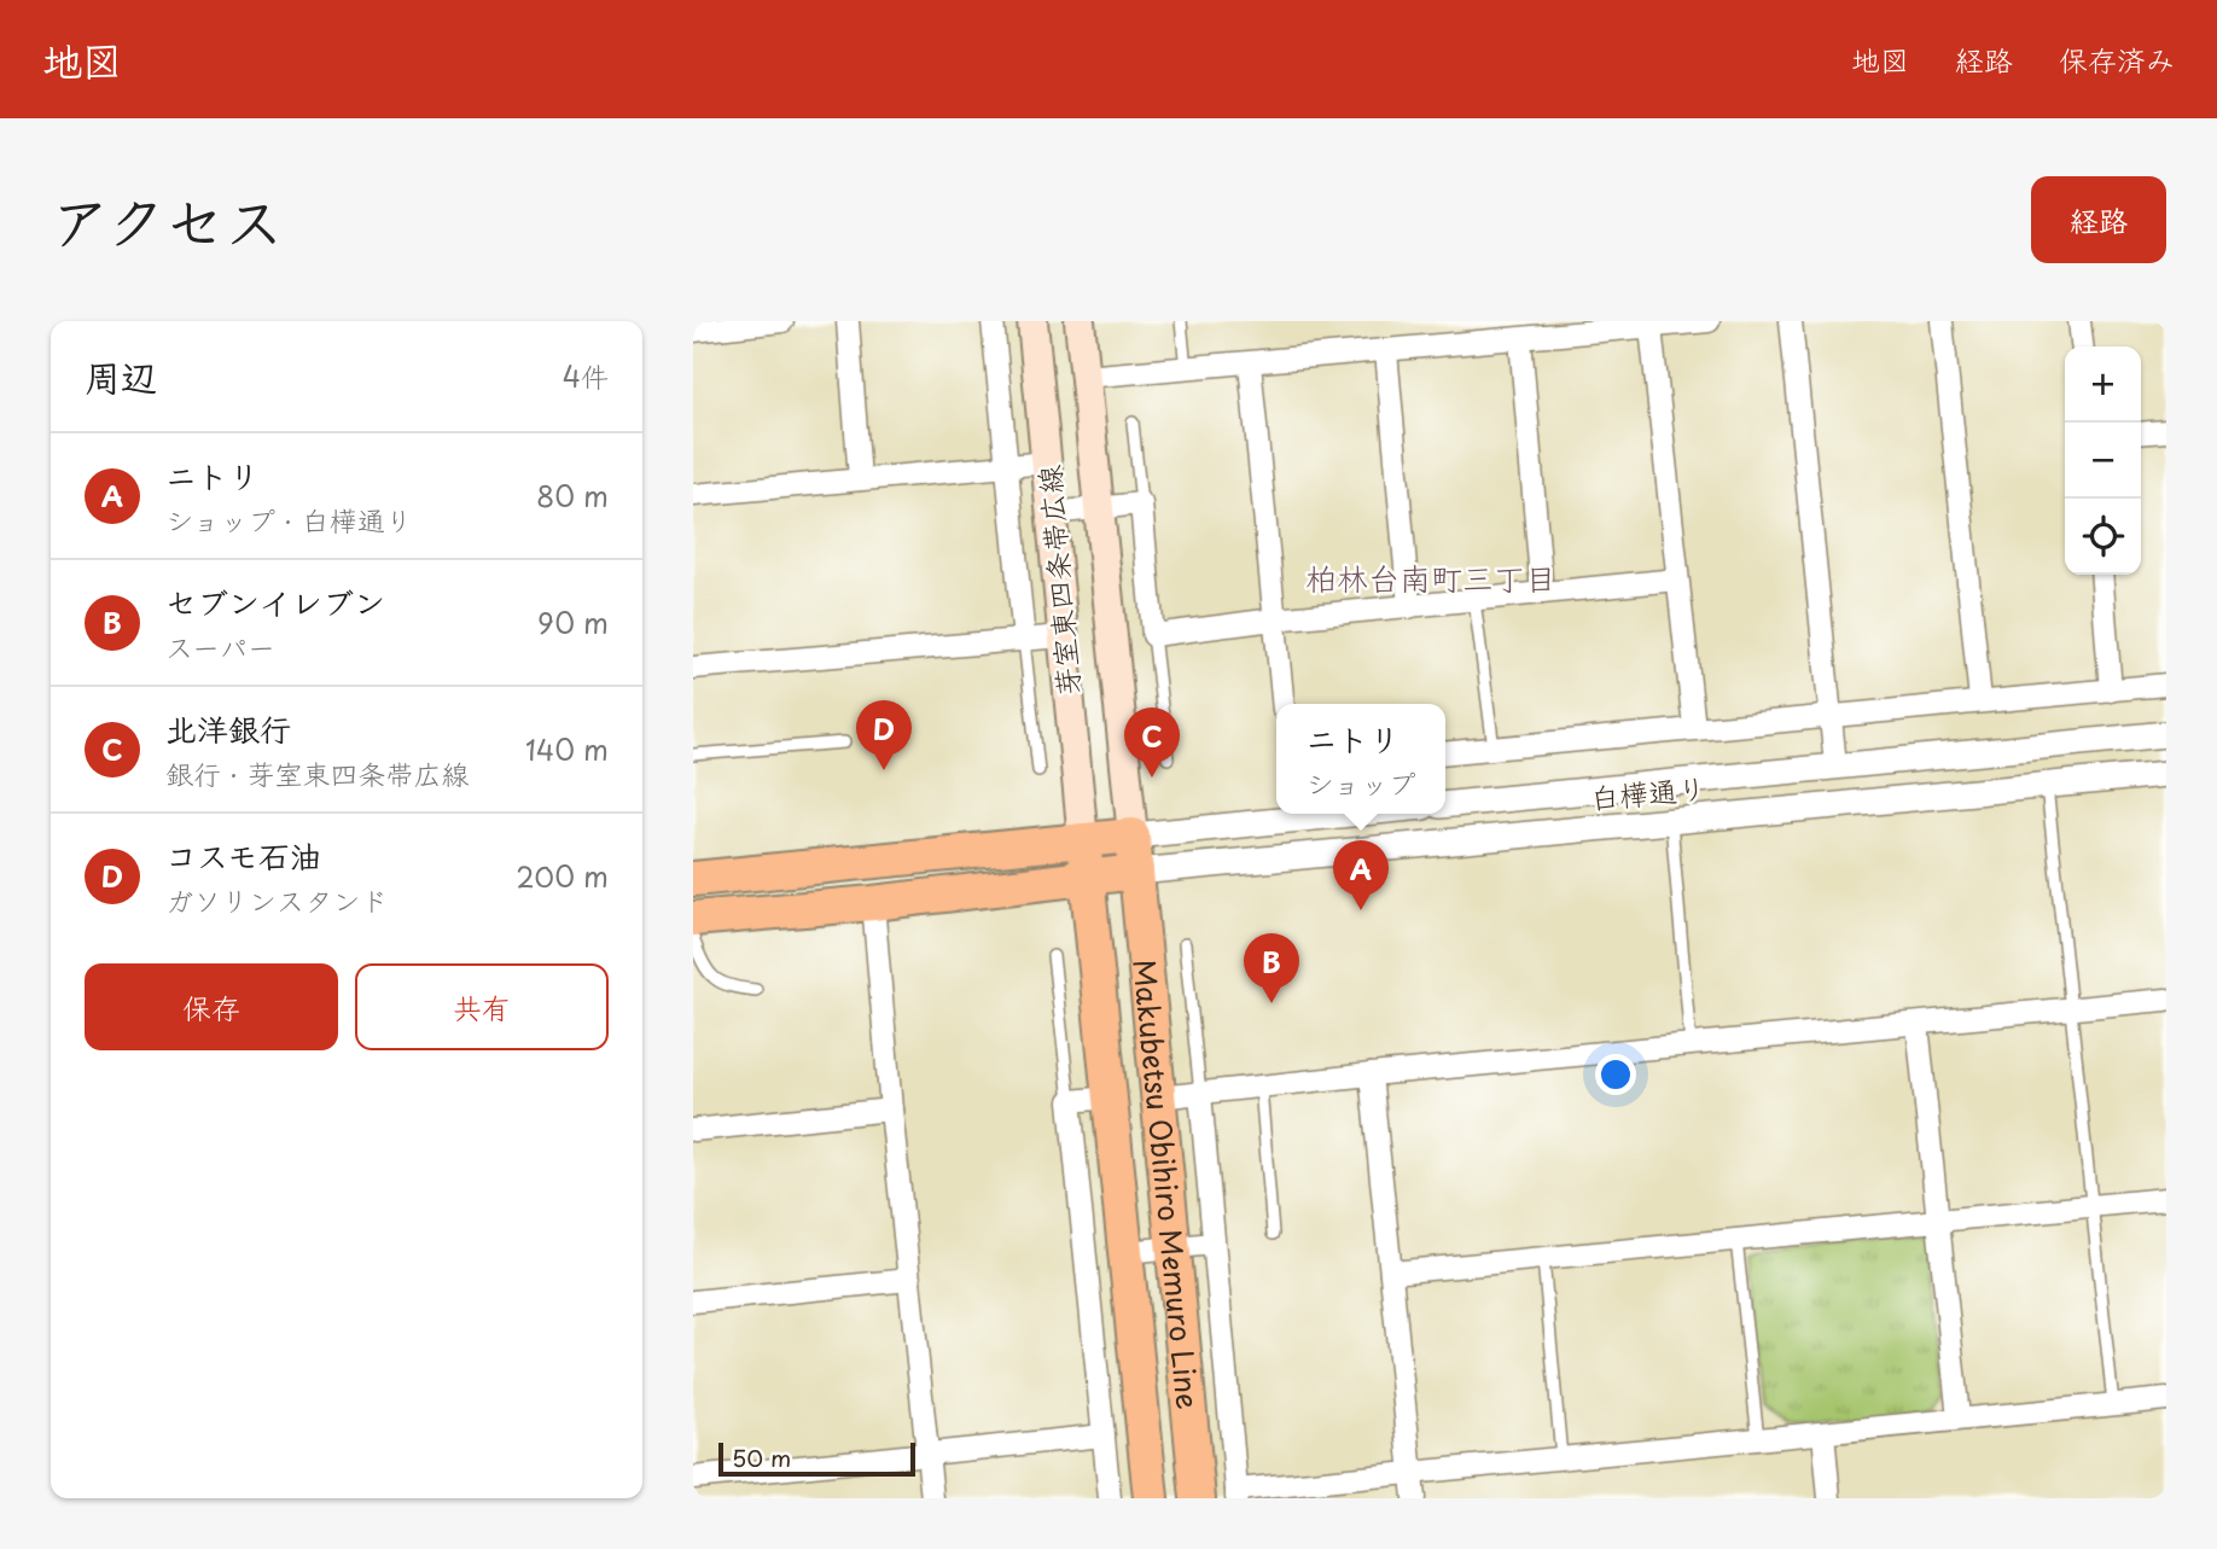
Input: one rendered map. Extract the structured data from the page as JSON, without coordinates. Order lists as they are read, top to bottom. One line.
{"streets":{"main road":["芽室東四条帯広線","Makubetsu Obihiro Memuro Line"],"street":["白樺通り"]},"crossings":[["芽室東四条帯広線","Makubetsu Obihiro Memuro Line"],["白樺通り","Makubetsu Obihiro Memuro Line"]],"districts":["柏林台南町三丁目"],"scale_bar":"50 m","page":{"header":"地図","nav":["地図","経路","保存済み"],"title":"アクセス","buttons":["経路",["保存","共有"]],"heading":["周辺","4件"],"map_buttons":["+","−"],"list":[{"mark":"A","name":"ニトリ","note":"ショップ · 白樺通り","value":"80 m"},{"mark":"B","name":"セブンイレブン","note":"スーパー","value":"90 m"},{"mark":"C","name":"北洋銀行","note":"銀行 · 芽室東四条帯広線","value":"140 m"},{"mark":"D","name":"コスモ石油","note":"ガソリンスタンド","value":"200 m"}],"pins":["D","C","A","B"],"popup":["ニトリ","ショップ"],"scale":"50 m"}}
